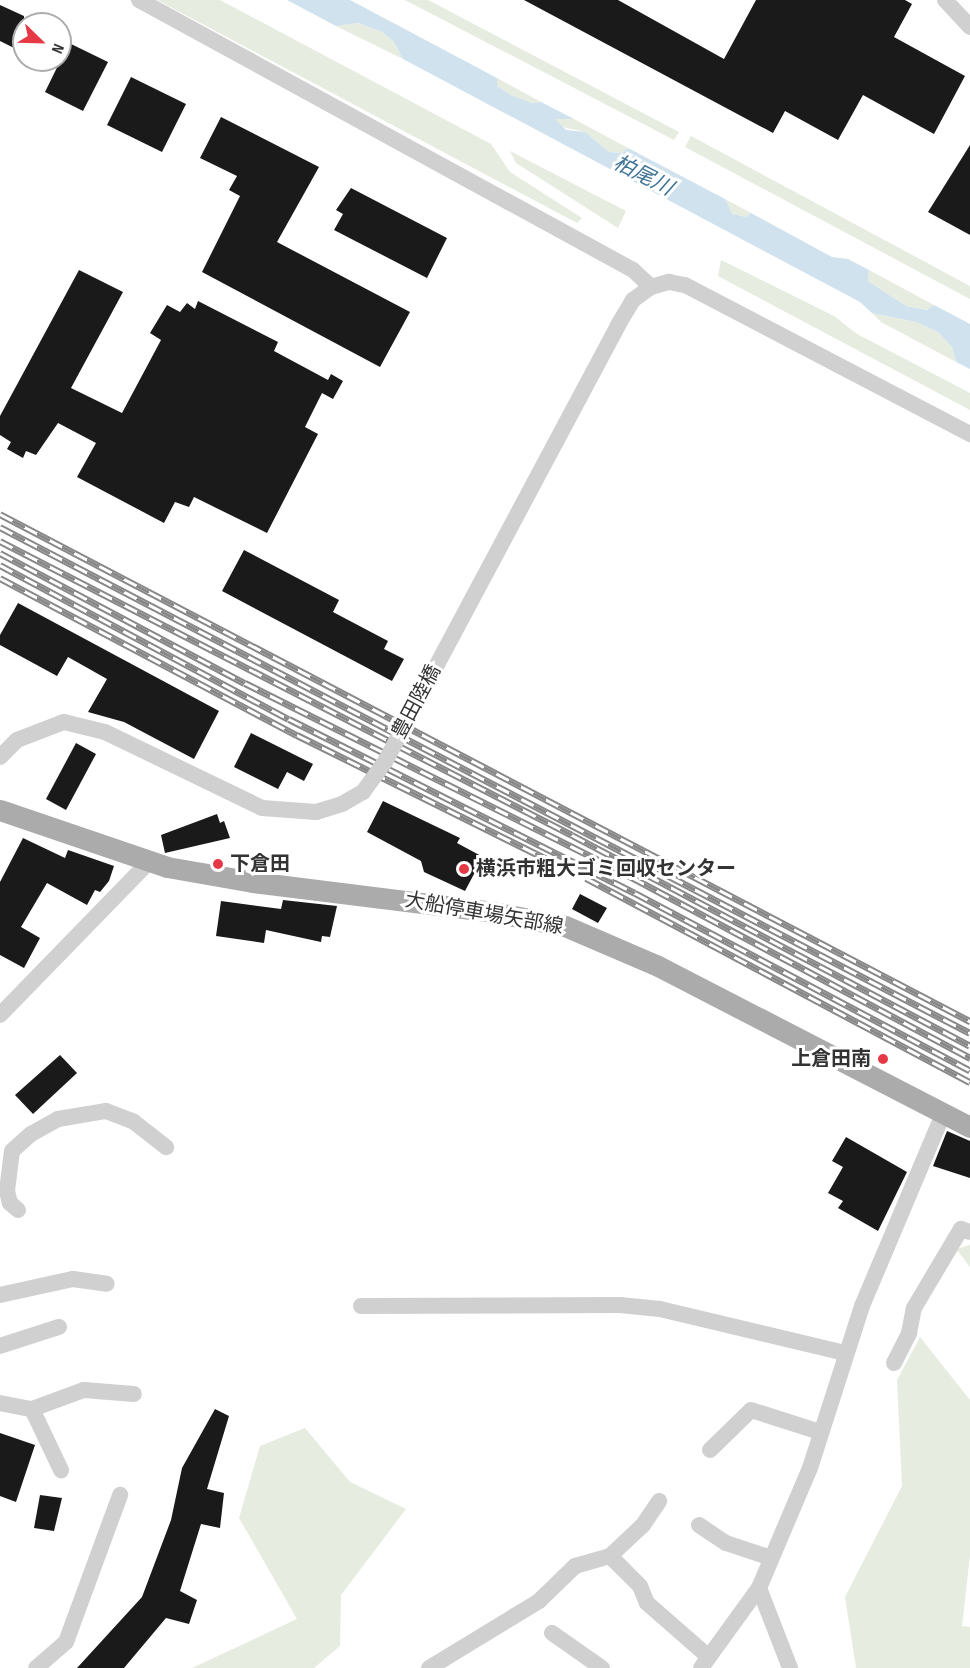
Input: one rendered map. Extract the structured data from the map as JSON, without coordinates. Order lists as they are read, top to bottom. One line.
{"streets":{"main road":["大船停車場矢部線"],"street":["豊田陸橋"]},"water":["柏尾川"],"places":["下倉田","横浜市粗大ゴミ回収センター","上倉田南"],"north":"bottom right"}
